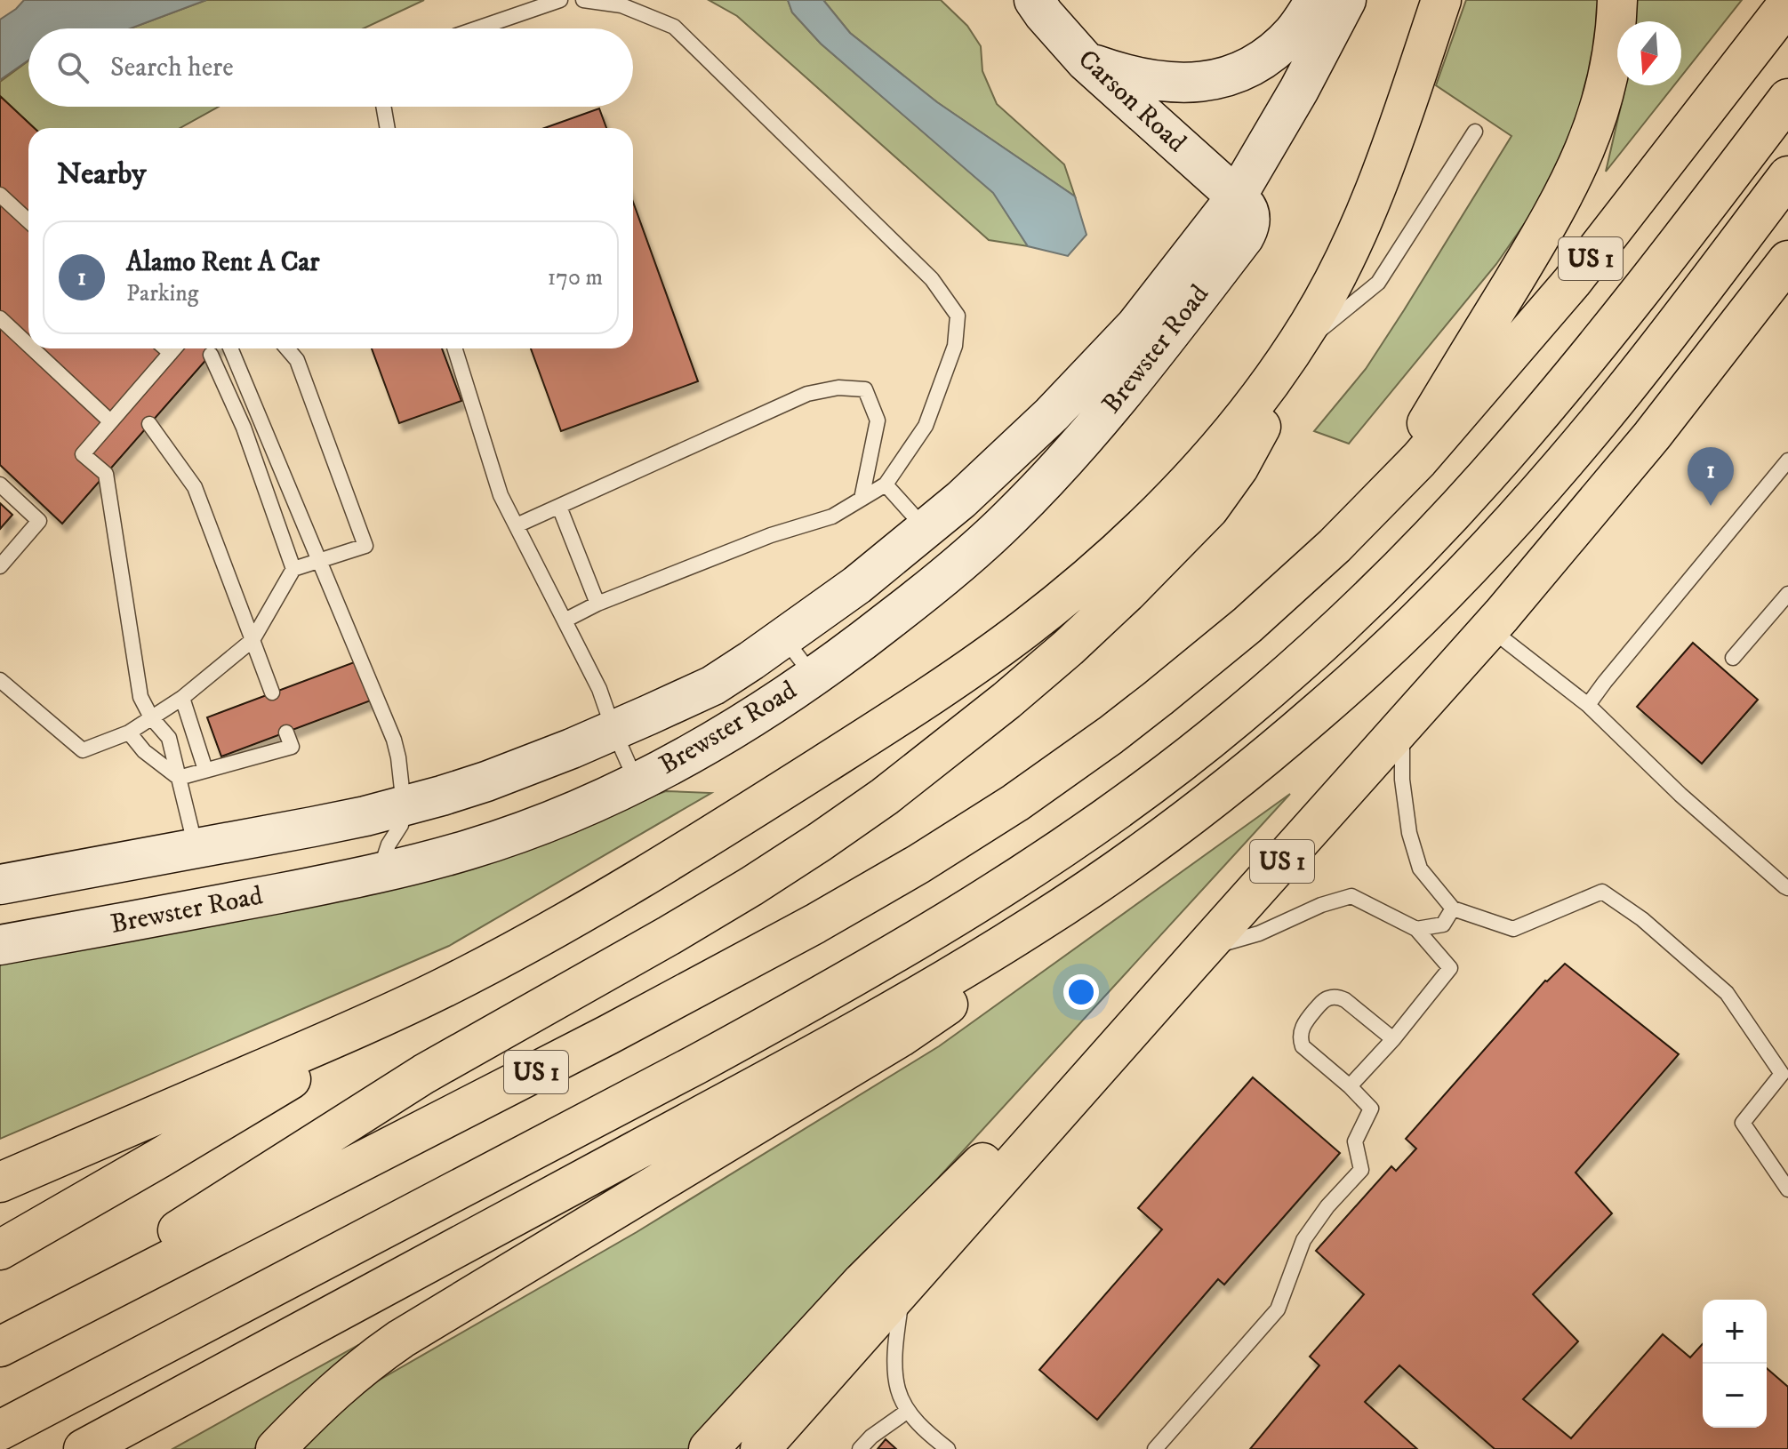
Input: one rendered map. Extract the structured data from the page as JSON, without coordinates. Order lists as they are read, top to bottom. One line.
{"streets":{"highway":["US 1"],"street":["Carson Road","Brewster Road"]},"crossings":[["Carson Road","Brewster Road"]],"north":"bottom","page":{"search":"Search here","heading":"Nearby","list":[{"mark":"1","name":"Alamo Rent A Car","note":"Parking","value":"170 m"}],"pins":"1","map_buttons":["+","−"]}}
